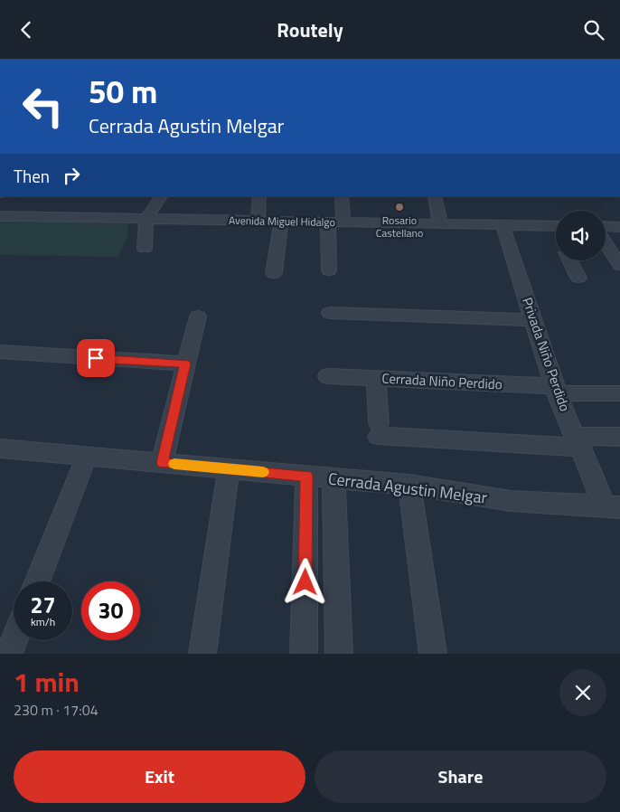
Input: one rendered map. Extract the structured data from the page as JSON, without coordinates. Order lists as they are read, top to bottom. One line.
{"streets":{"street":["Avenida Miguel Hidalgo","Privada Niño Perdido","Cerrada Niño Perdido","Cerrada Agustin Melgar"]},"crossings":[["Avenida Miguel Hidalgo","Privada Niño Perdido"],["Privada Niño Perdido","Cerrada Niño Perdido"],["Privada Niño Perdido","Cerrada Agustin Melgar"]],"places":["Rosario Castellano"],"page":{"header":"Routely","turn":["50 m","Cerrada Agustin Melgar"],"then":"Then","speed":"27 km/h","limit":"30","heading":["1 min","230 m · 17:04"],"buttons":["Exit","Share"]}}
